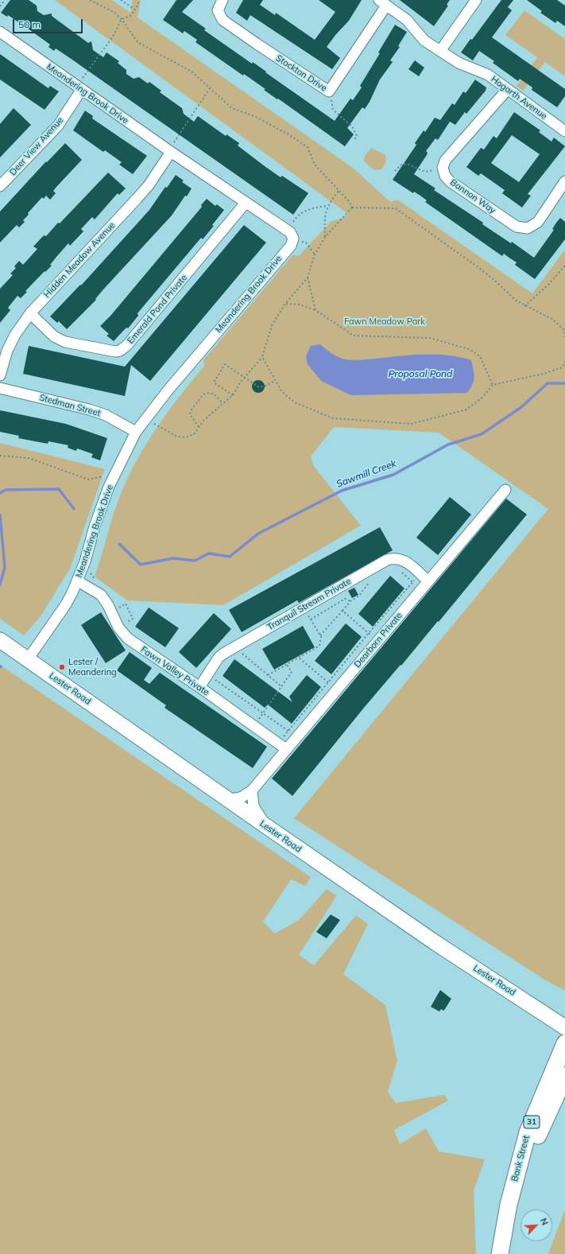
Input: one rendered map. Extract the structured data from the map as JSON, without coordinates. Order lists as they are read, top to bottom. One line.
{"streets":{"main road":["Lester Road","31","Bank Street"],"street":["Stockton Drive","Meandering Brook Drive","Hogarth Avenue","Deer View Avenue","Bannon Way","Hidden Meadow Avenue","Emerald Pond Private","Stedman Street","Tranquil Stream Private","Dearborn Private","Fawn Valley Private"]},"crossings":[["Stockton Drive","Hogarth Avenue"],["Meandering Brook Drive","Deer View Avenue"],["Meandering Brook Drive","Hidden Meadow Avenue"],["Meandering Brook Drive","Emerald Pond Private"],["Meandering Brook Drive","Stedman Street"],["Meandering Brook Drive","Fawn Valley Private"],["Meandering Brook Drive","Lester Road"],["Hidden Meadow Avenue","Emerald Pond Private"],["Tranquil Stream Private","Dearborn Private"],["Tranquil Stream Private","Fawn Valley Private"],["Dearborn Private","Fawn Valley Private"],["Dearborn Private","Lester Road"]],"water":["Proposal Pond","Sawmill Creek"],"parks":["Fawn Meadow Park"],"places":["Lester / Meandering"],"scale_bar":"50 m","north":"top right"}
